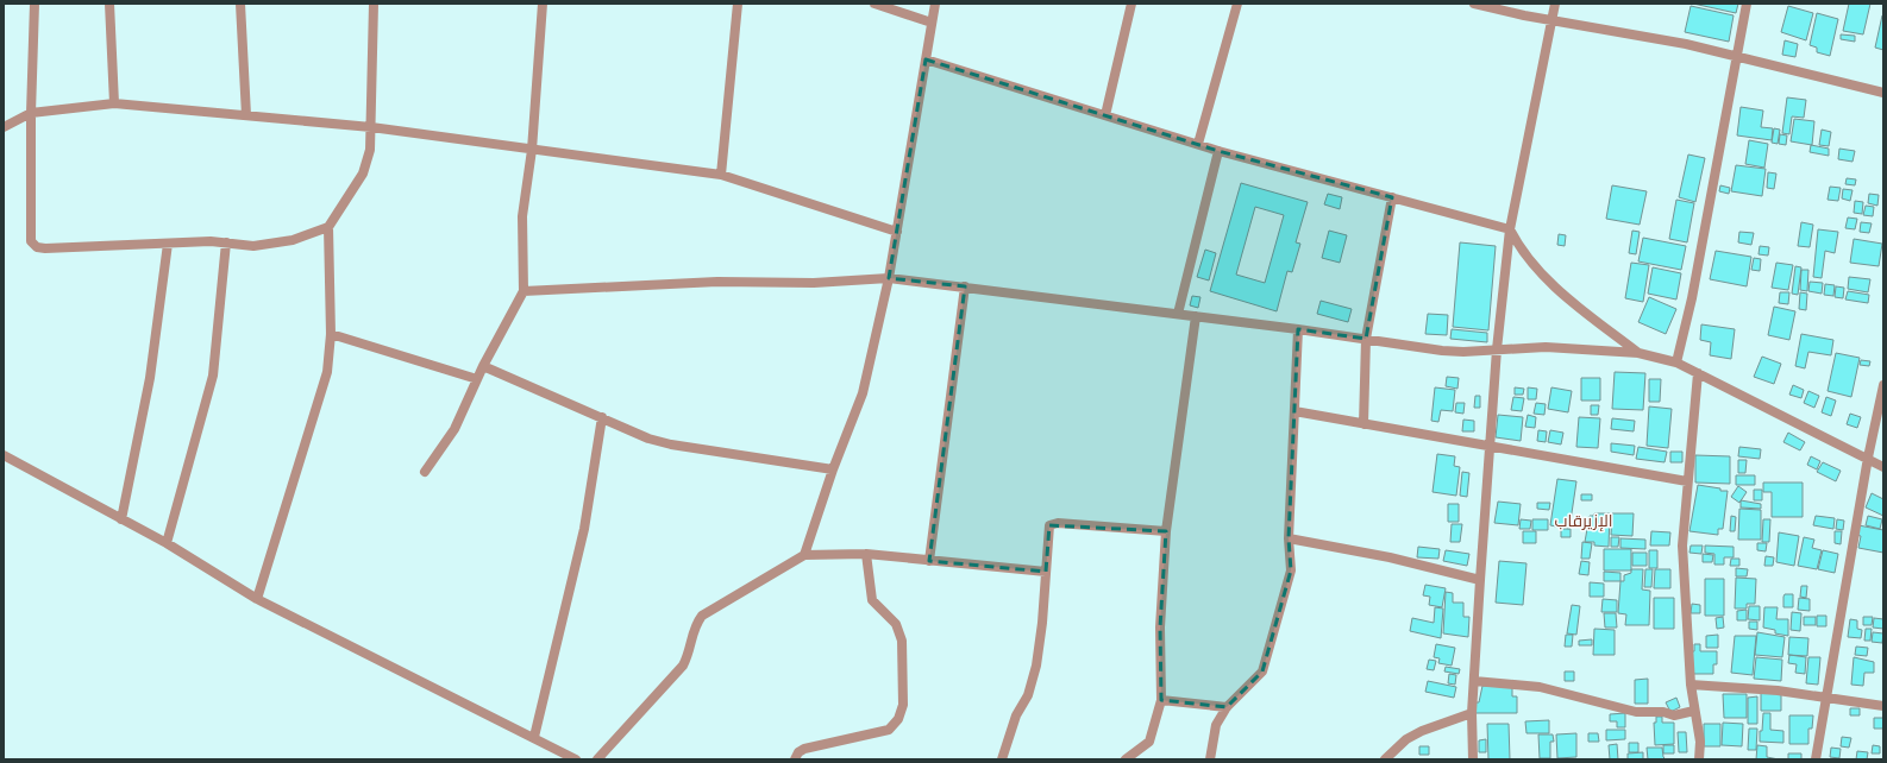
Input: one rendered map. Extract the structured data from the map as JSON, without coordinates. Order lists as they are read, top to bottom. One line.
{"districts":["الإزيرقاب"]}
